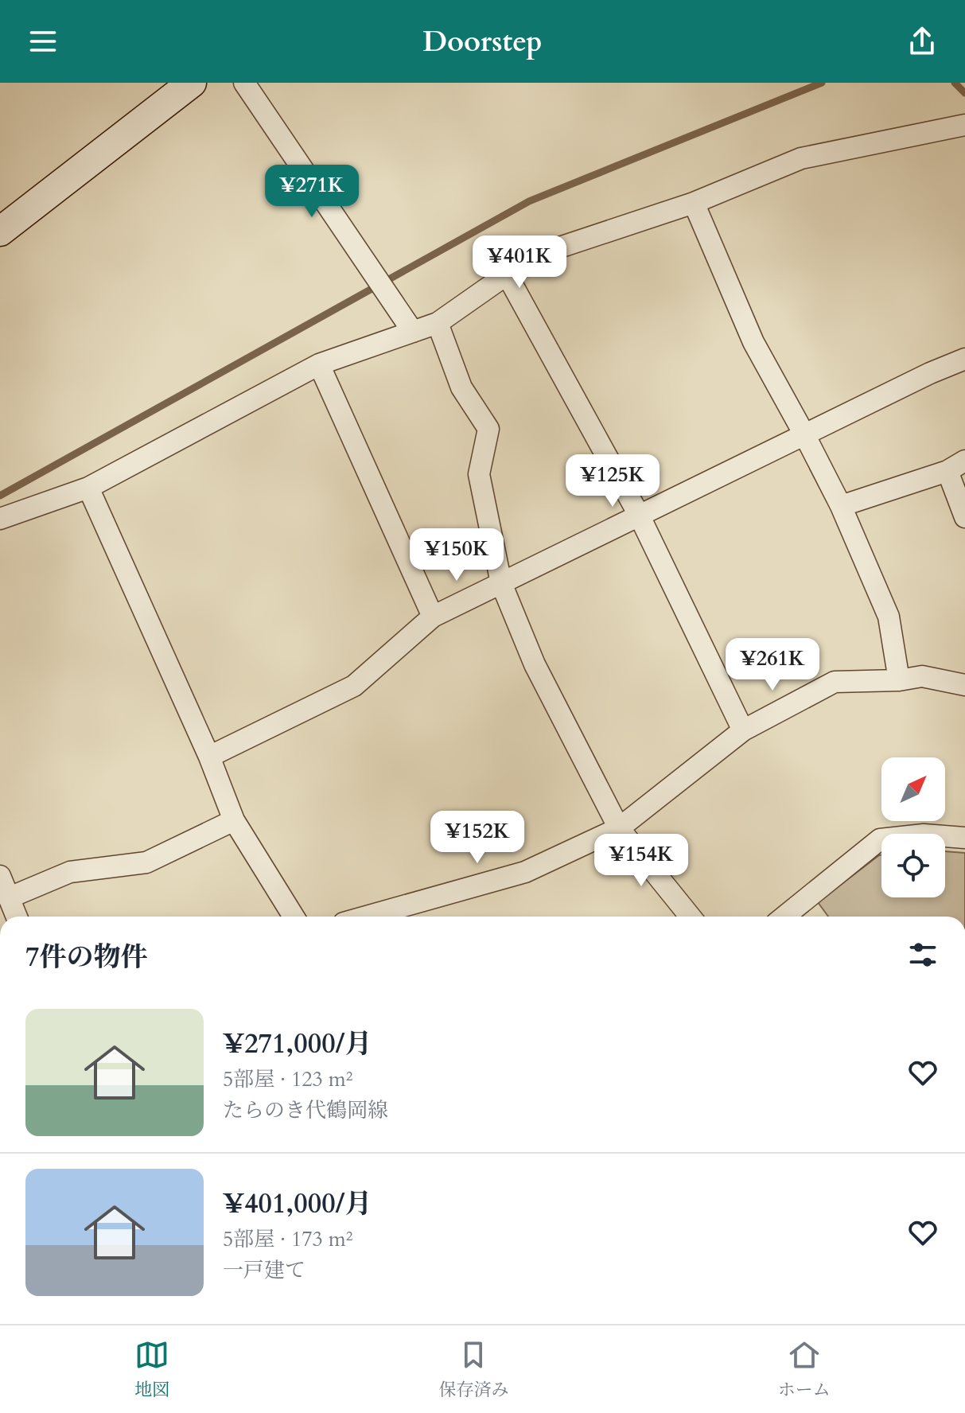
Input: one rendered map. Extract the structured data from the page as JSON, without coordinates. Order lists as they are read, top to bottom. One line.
{"north":"top right","page":{"header":"Doorstep","price":["¥271K","¥401K","¥125K","¥150K","¥261K","¥152K","¥154K"],"heading":"7件の物件","list":[{"name":"¥271,000/月","note":"5部屋 · 123 m² · たらのき代鶴岡線"},{"name":"¥401,000/月","note":"5部屋 · 173 m² · 一戸建て"}],"tabs":["地図","保存済み","ホーム"]}}
